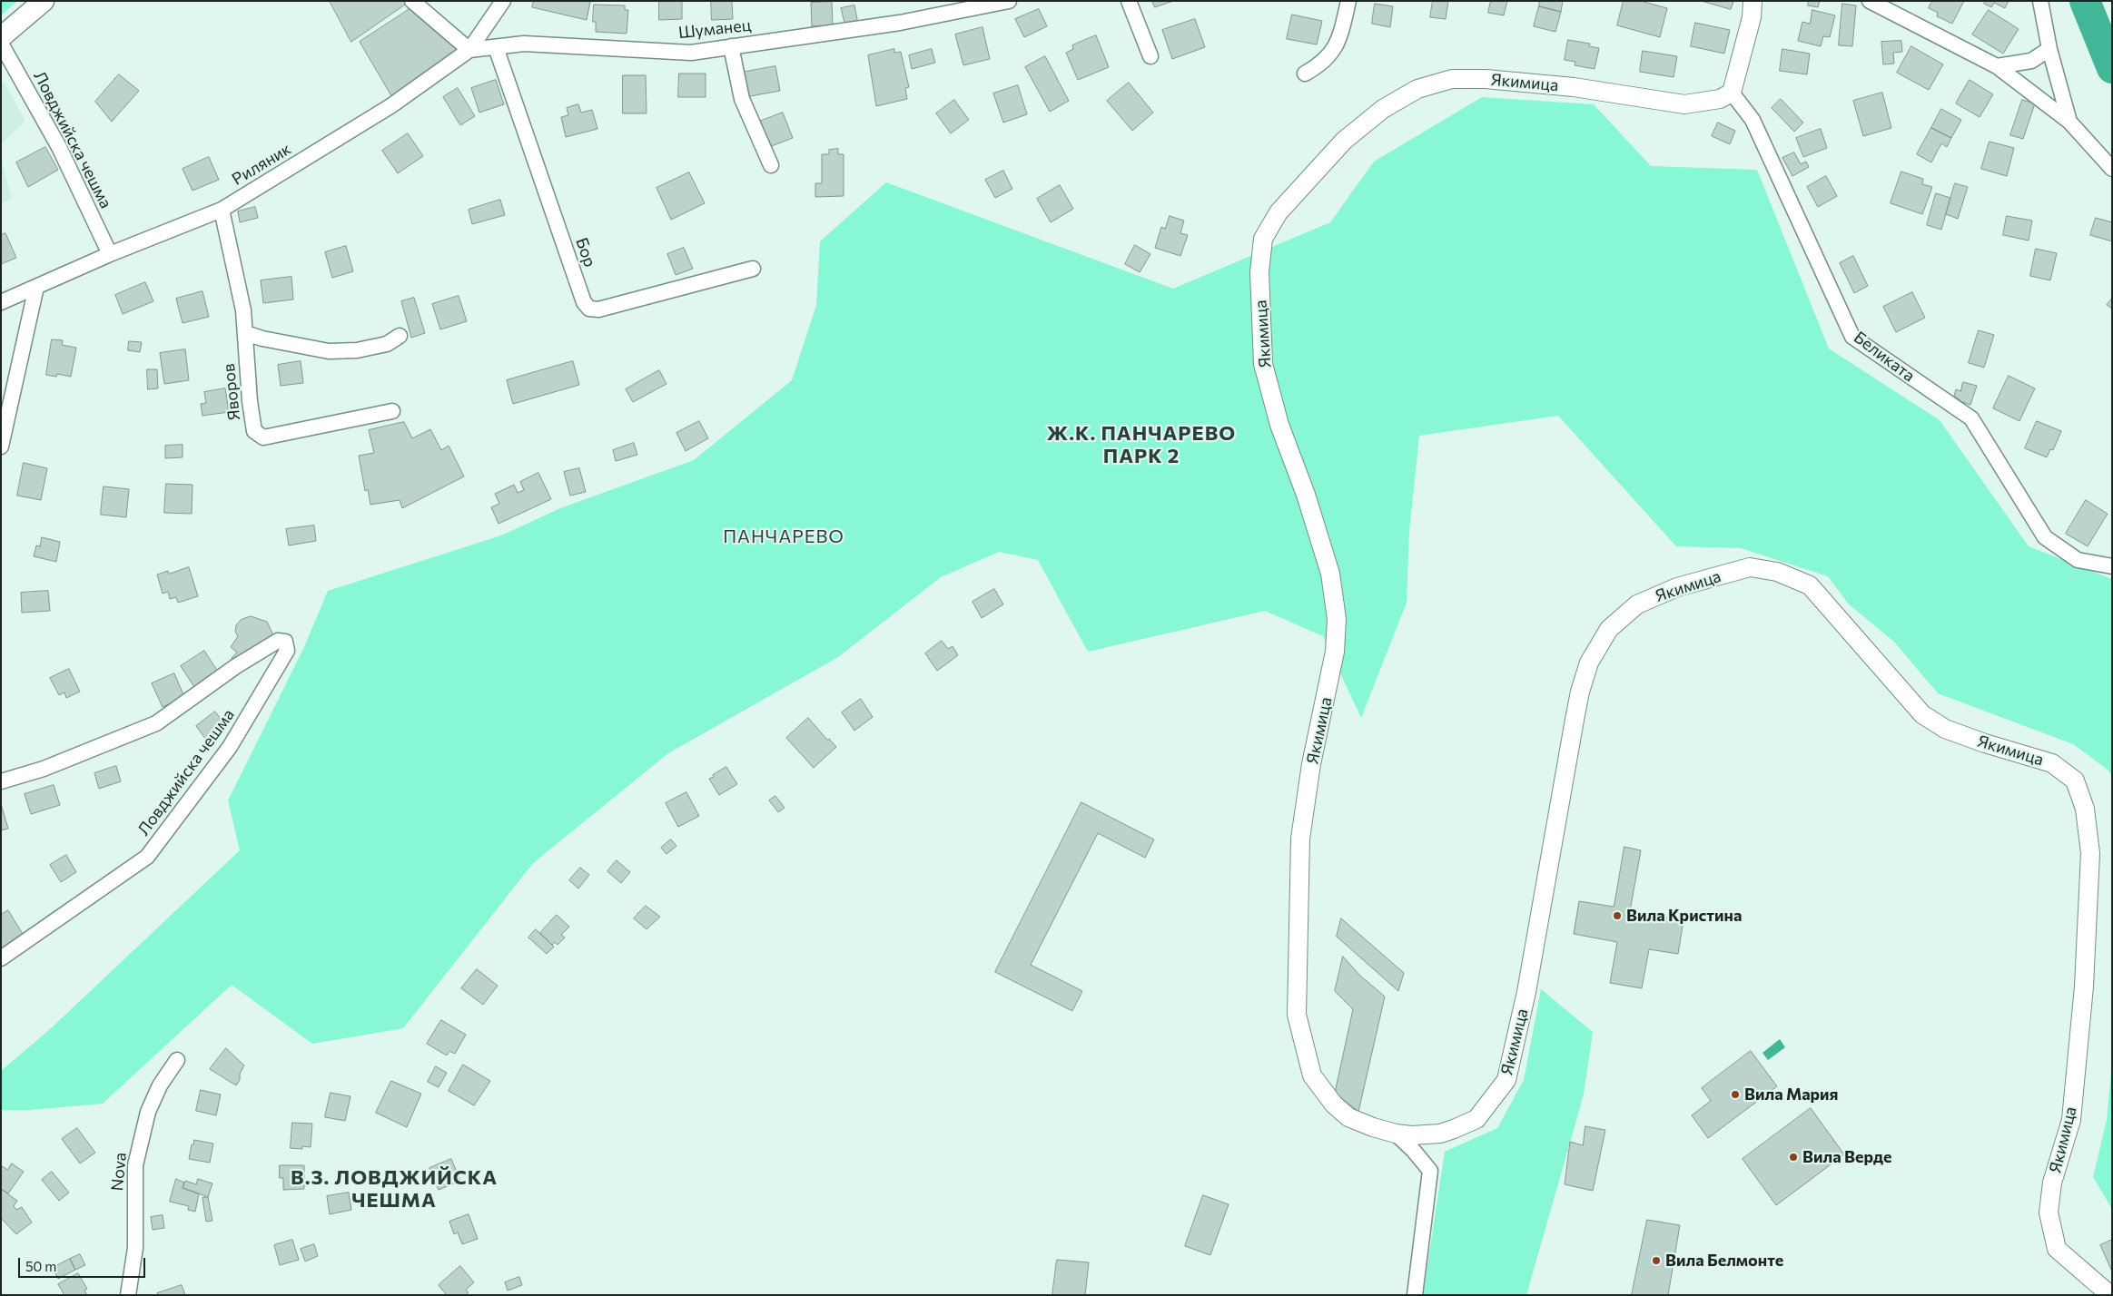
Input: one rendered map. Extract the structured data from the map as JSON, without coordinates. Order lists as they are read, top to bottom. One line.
{"streets":{"street":["Шуманец","Якимица","Ловджийска чешма","Риляник","Бор","Беликата","Яворов","Nova"]},"crossings":[["Шуманец","Риляник"],["Шуманец","Бор"],["Якимица","Беликата"],["Ловджийска чешма","Риляник"],["Риляник","Яворов"]],"districts":["Ж.К. ПАНЧАРЕВО ПАРК 2","ПАНЧАРЕВО","В.З. ЛОВДЖИЙСКА ЧЕШМА"],"places":["Вила Кристина","Вила Мария","Вила Верде","Вила Белмонте"],"scale_bar":"50 m"}
